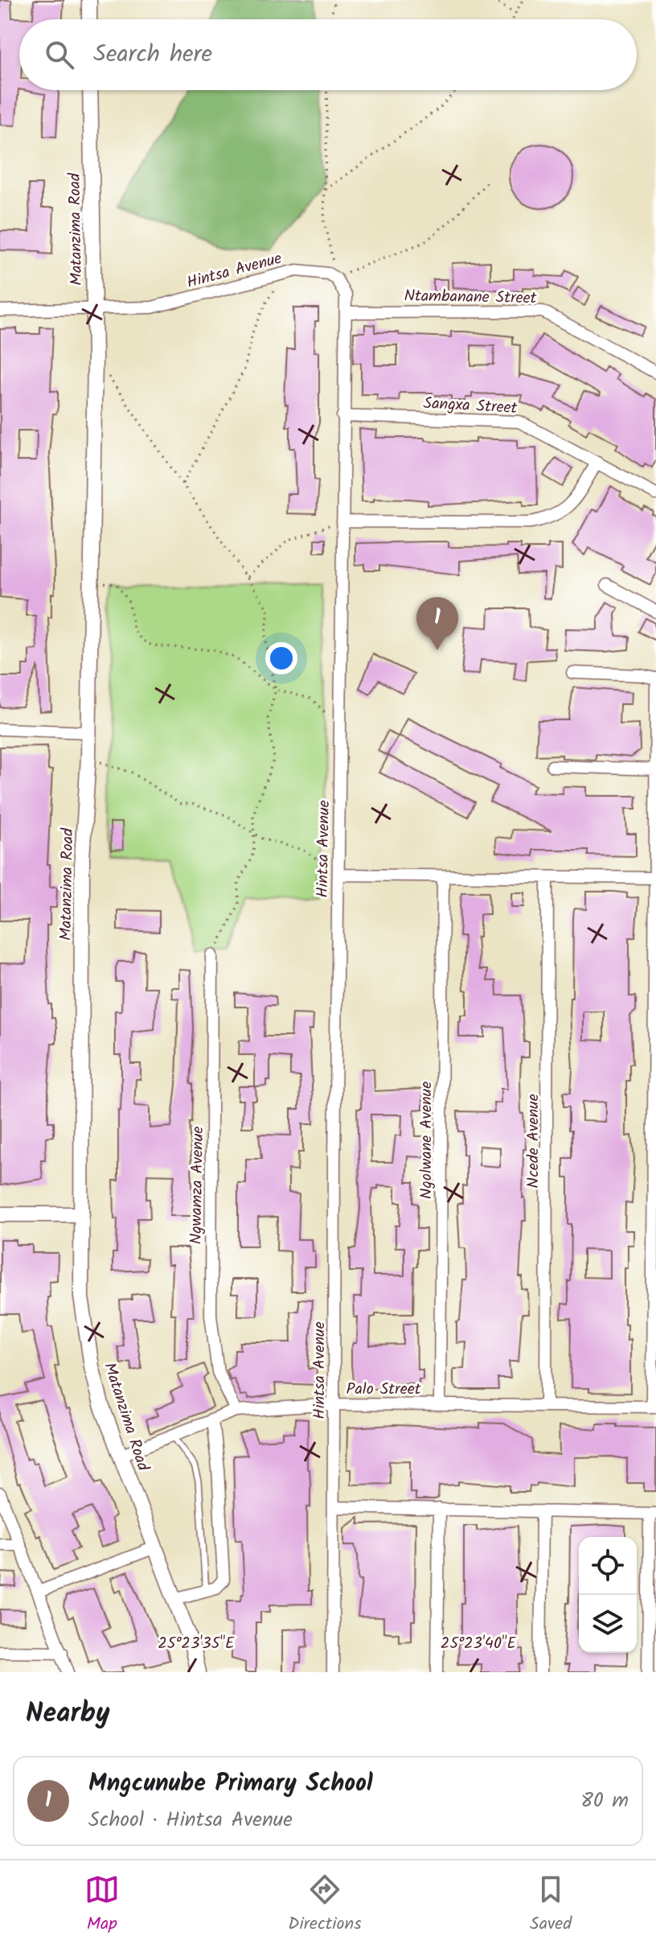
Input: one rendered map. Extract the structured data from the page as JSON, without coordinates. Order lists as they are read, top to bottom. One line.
{"streets":{"street":["Matanzima Road","Hintsa Avenue","Ntambanane Street","Sangxa Street","Ngolwane Avenue","Ncede Avenue","Ngwamza Avenue","Palo Street"]},"crossings":[["Matanzima Road","Hintsa Avenue"],["Matanzima Road","Palo Street"],["Hintsa Avenue","Ntambanane Street"],["Hintsa Avenue","Sangxa Street"],["Hintsa Avenue","Palo Street"],["Ngolwane Avenue","Palo Street"],["Ncede Avenue","Palo Street"],["Ngwamza Avenue","Palo Street"]],"page":{"search":"Search here","pins":"1","heading":"Nearby","list":[{"mark":"1","name":"Mngcunube Primary School","note":"School · Hintsa Avenue","value":"80 m"}],"nav":["Map","Directions","Saved"]},"coordinates":["25°23'35\"E","25°23'40\"E"]}
